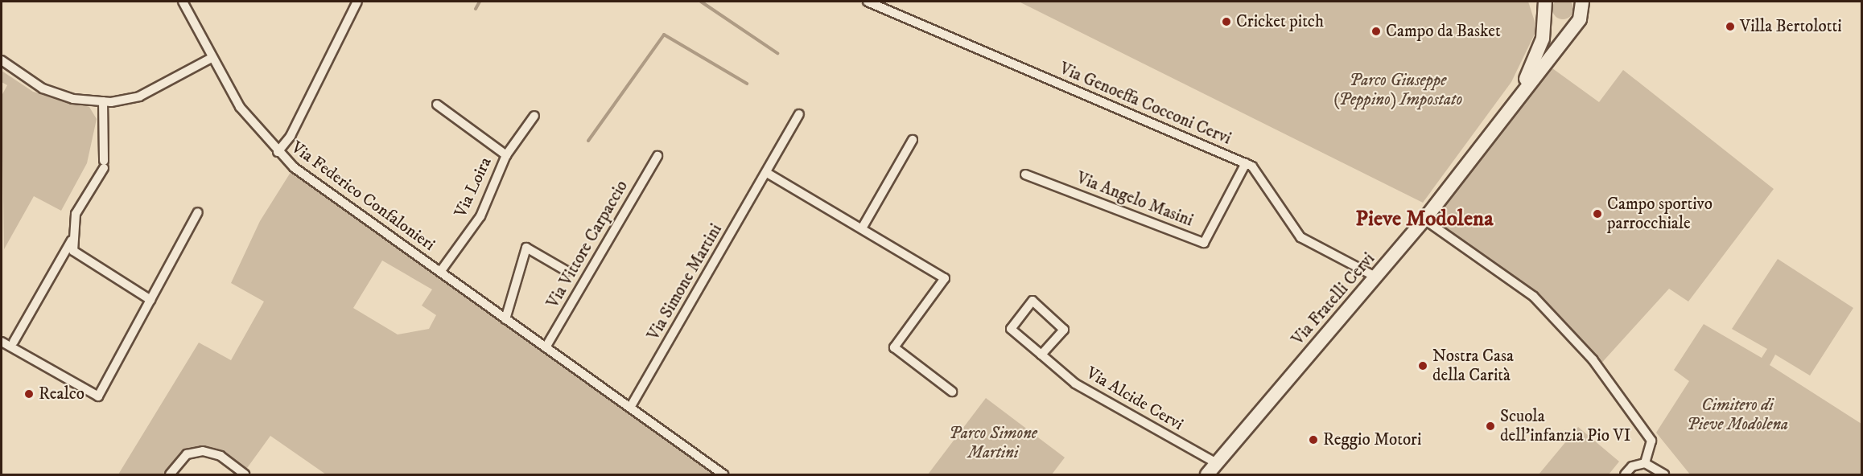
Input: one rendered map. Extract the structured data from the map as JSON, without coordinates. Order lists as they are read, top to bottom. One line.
{"streets":{"main road":["Via Fratelli Cervi"],"street":["Via Genoeffa Cocconi Cervi","Via Loira","Via Federico Confalonieri","Via Angelo Masini","Via Vittore Carpaccio","Via Simone Martini","Via Alcide Cervi"]},"crossings":[["Via Genoeffa Cocconi Cervi","Via Angelo Masini"],["Via Genoeffa Cocconi Cervi","Via Fratelli Cervi"],["Via Loira","Via Federico Confalonieri"],["Via Federico Confalonieri","Via Vittore Carpaccio"],["Via Federico Confalonieri","Via Simone Martini"],["Via Fratelli Cervi","Via Alcide Cervi"]],"districts":["Pieve Modolena"],"parks":["Parco Giuseppe (Peppino) Impostato","Cimitero di Pieve Modolena","Parco Simone Martini"],"places":["Cricket pitch","Villa Bertolotti","Campo da Basket","Campo sportivo parrocchiale","Nostra Casa della Carità","Realco","Scuola dell'infanzia Pio VI","Reggio Motori"]}
